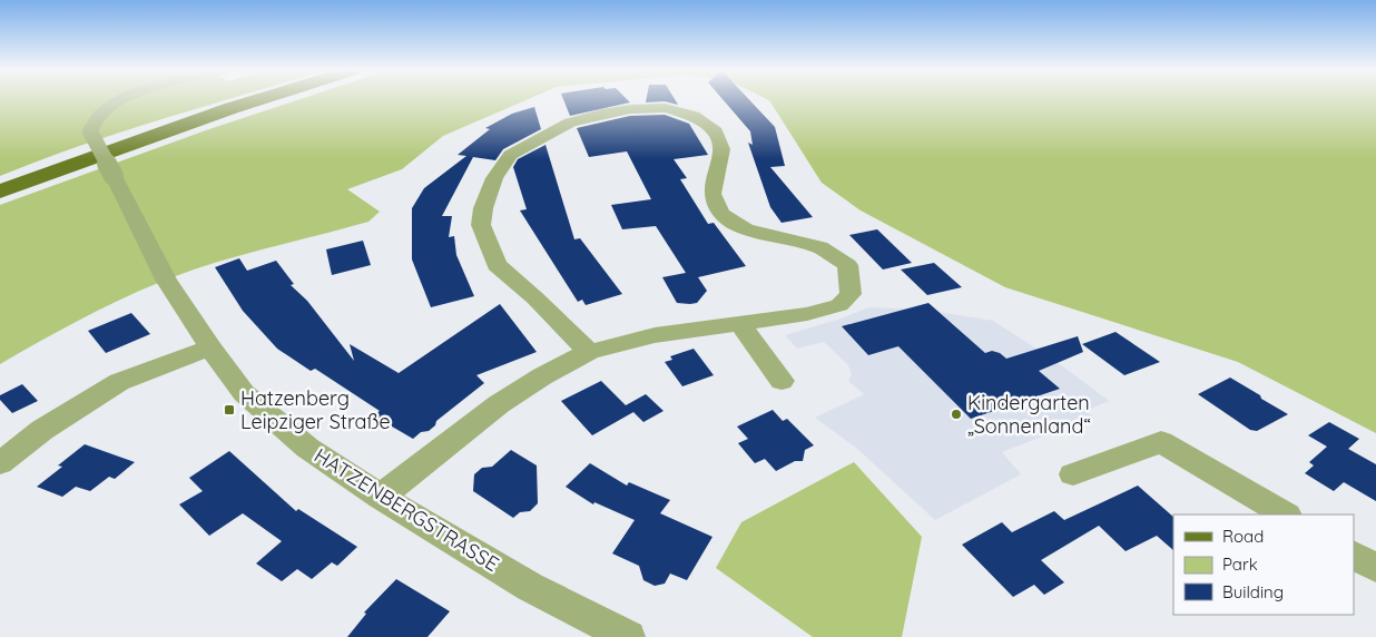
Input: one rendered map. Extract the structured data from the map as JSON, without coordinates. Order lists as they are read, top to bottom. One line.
{"streets":{"street":["HATZENBERGSTRASSE"]},"places":{"transit":["Hatzenberg Leipziger Straße"],"other":["Kindergarten „Sonnenland“"]},"legend":["Road","Park","Building"]}
